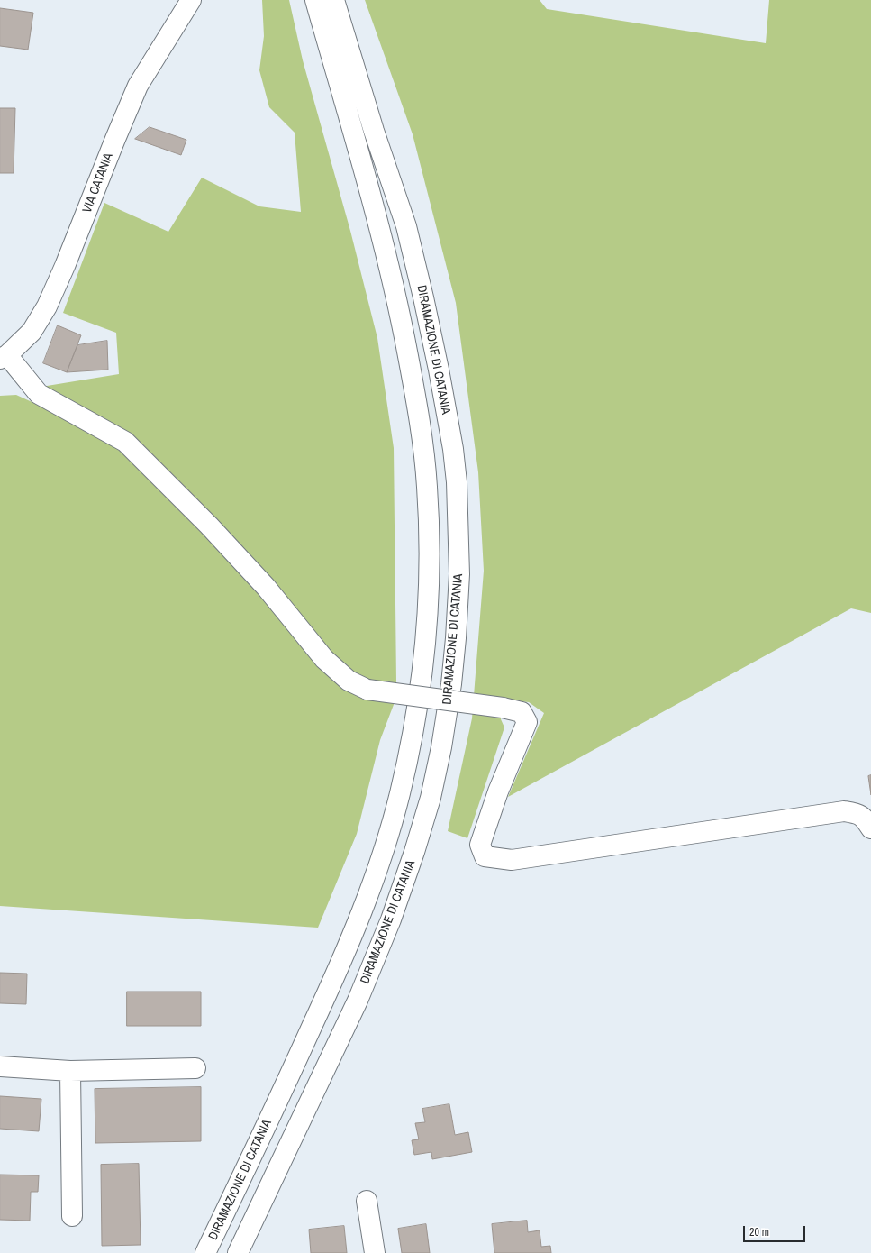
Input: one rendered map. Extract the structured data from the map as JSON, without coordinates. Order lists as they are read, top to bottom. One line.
{"streets":{"main road":["VIA CATANIA","DIRAMAZIONE DI CATANIA"]},"scale_bar":"20 m"}
